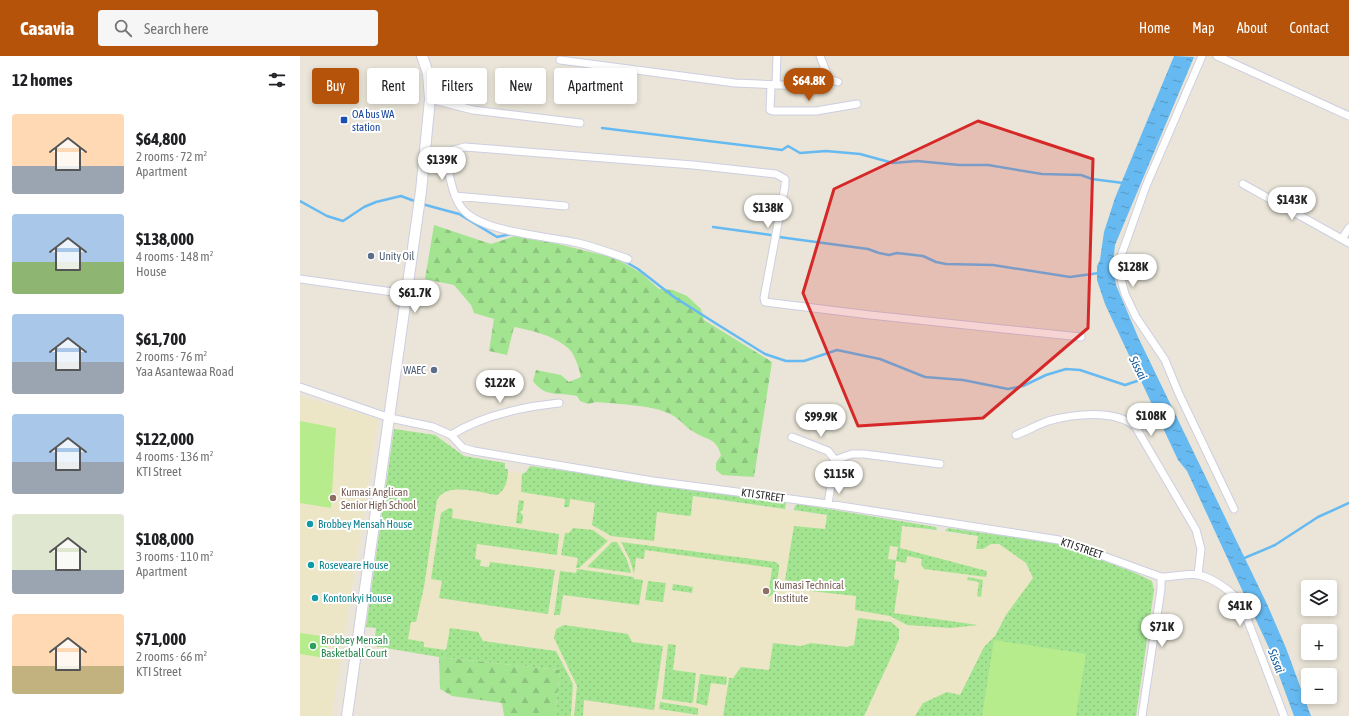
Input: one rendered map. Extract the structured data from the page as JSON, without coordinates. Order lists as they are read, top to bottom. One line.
{"streets":{"street":["KTI STREET"]},"water":["Sissai"],"places":{"transit":["OA bus WA station"],"other":["Unity Oil","WAEC","Kumasi Anglican Senior High School","Brobbey Mensah House","Roseveare House","Kumasi Technical Institute","Kontonkyi House","Brobbey Mensah Basketball Court"]},"page":{"header":"Casavia","search":"Search here","nav":["Home","Map","About","Contact"],"heading":"12 homes","price":["$64.8K","$139K","$143K","$138K","$128K","$61.7K","$122K","$108K","$99.9K","$115K","$41K","$71K"],"chip":["Buy","Rent","Filters","New","Apartment"],"list":[{"name":"$64,800","note":"2 rooms · 72 m² · Apartment"},{"name":"$138,000","note":"4 rooms · 148 m² · House"},{"name":"$61,700","note":"2 rooms · 76 m² · Yaa Asantewaa Road"},{"name":"$122,000","note":"4 rooms · 136 m² · KTI Street"},{"name":"$108,000","note":"3 rooms · 110 m² · Apartment"},{"name":"$71,000","note":"2 rooms · 66 m² · KTI Street"}],"map_buttons":["+","−"]}}
